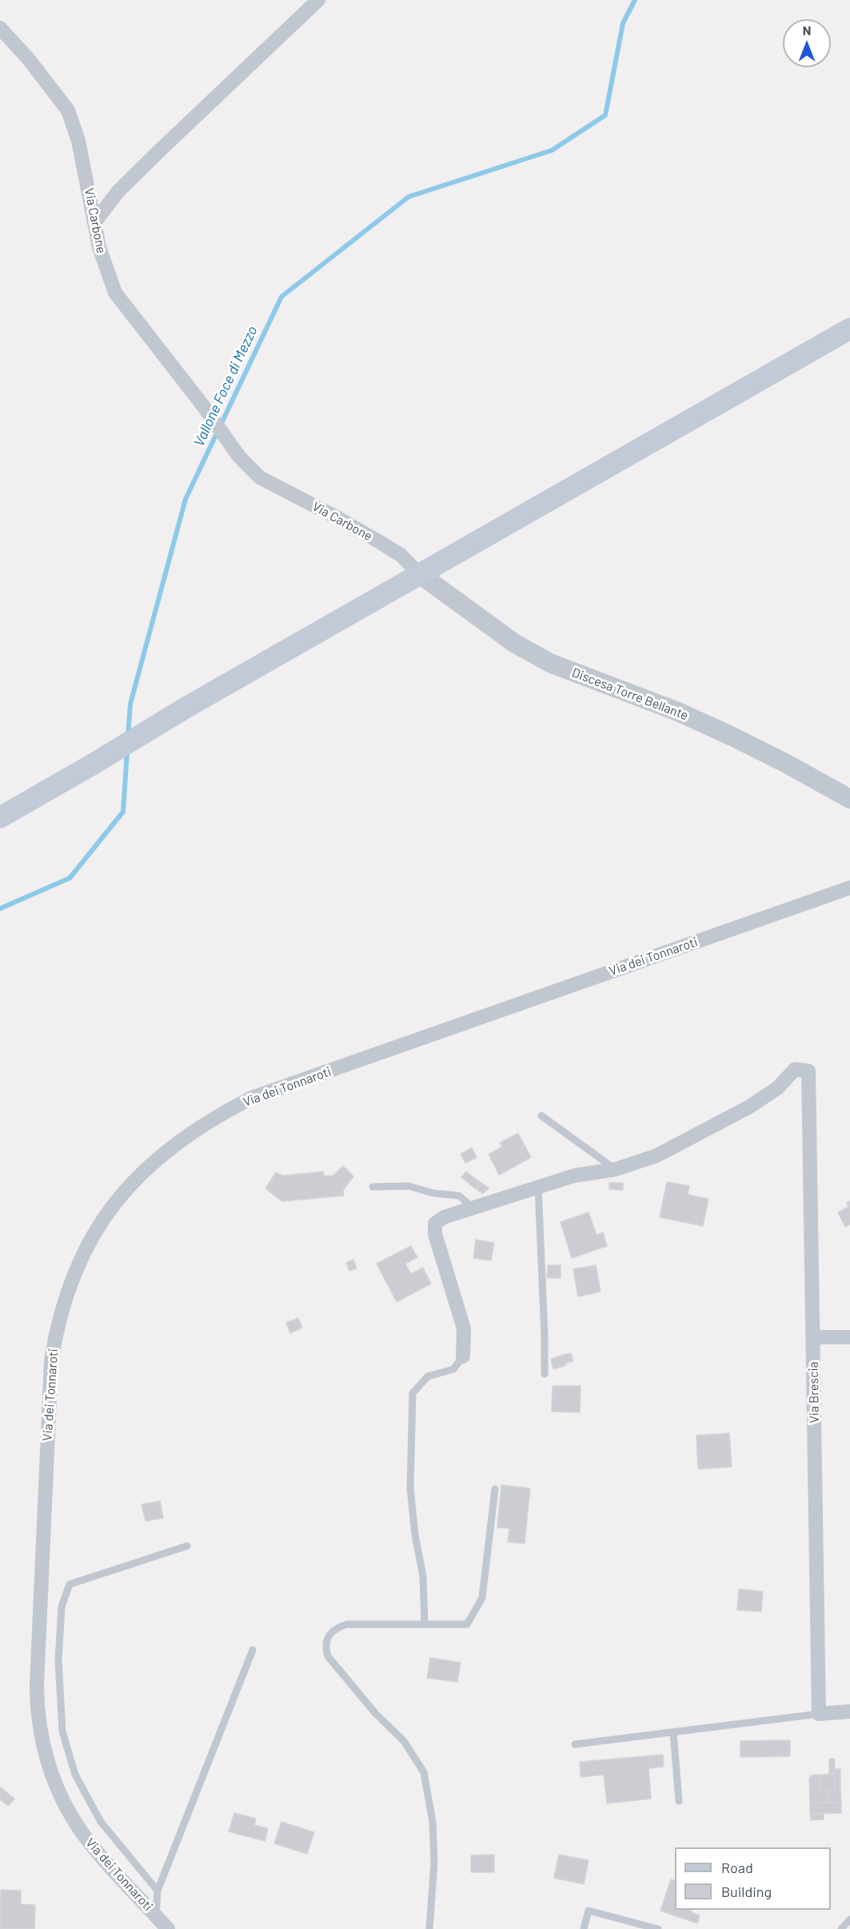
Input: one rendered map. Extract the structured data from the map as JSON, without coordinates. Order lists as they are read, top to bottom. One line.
{"streets":{"street":["Via Carbone","Discesa Torre Bellante","Via dei Tonnaroti","Via Brescia"]},"crossings":[["Via Carbone","Discesa Torre Bellante"]],"water":["Vallone Foce di Mezzo"],"legend":["Road","Building"],"north":"top"}
